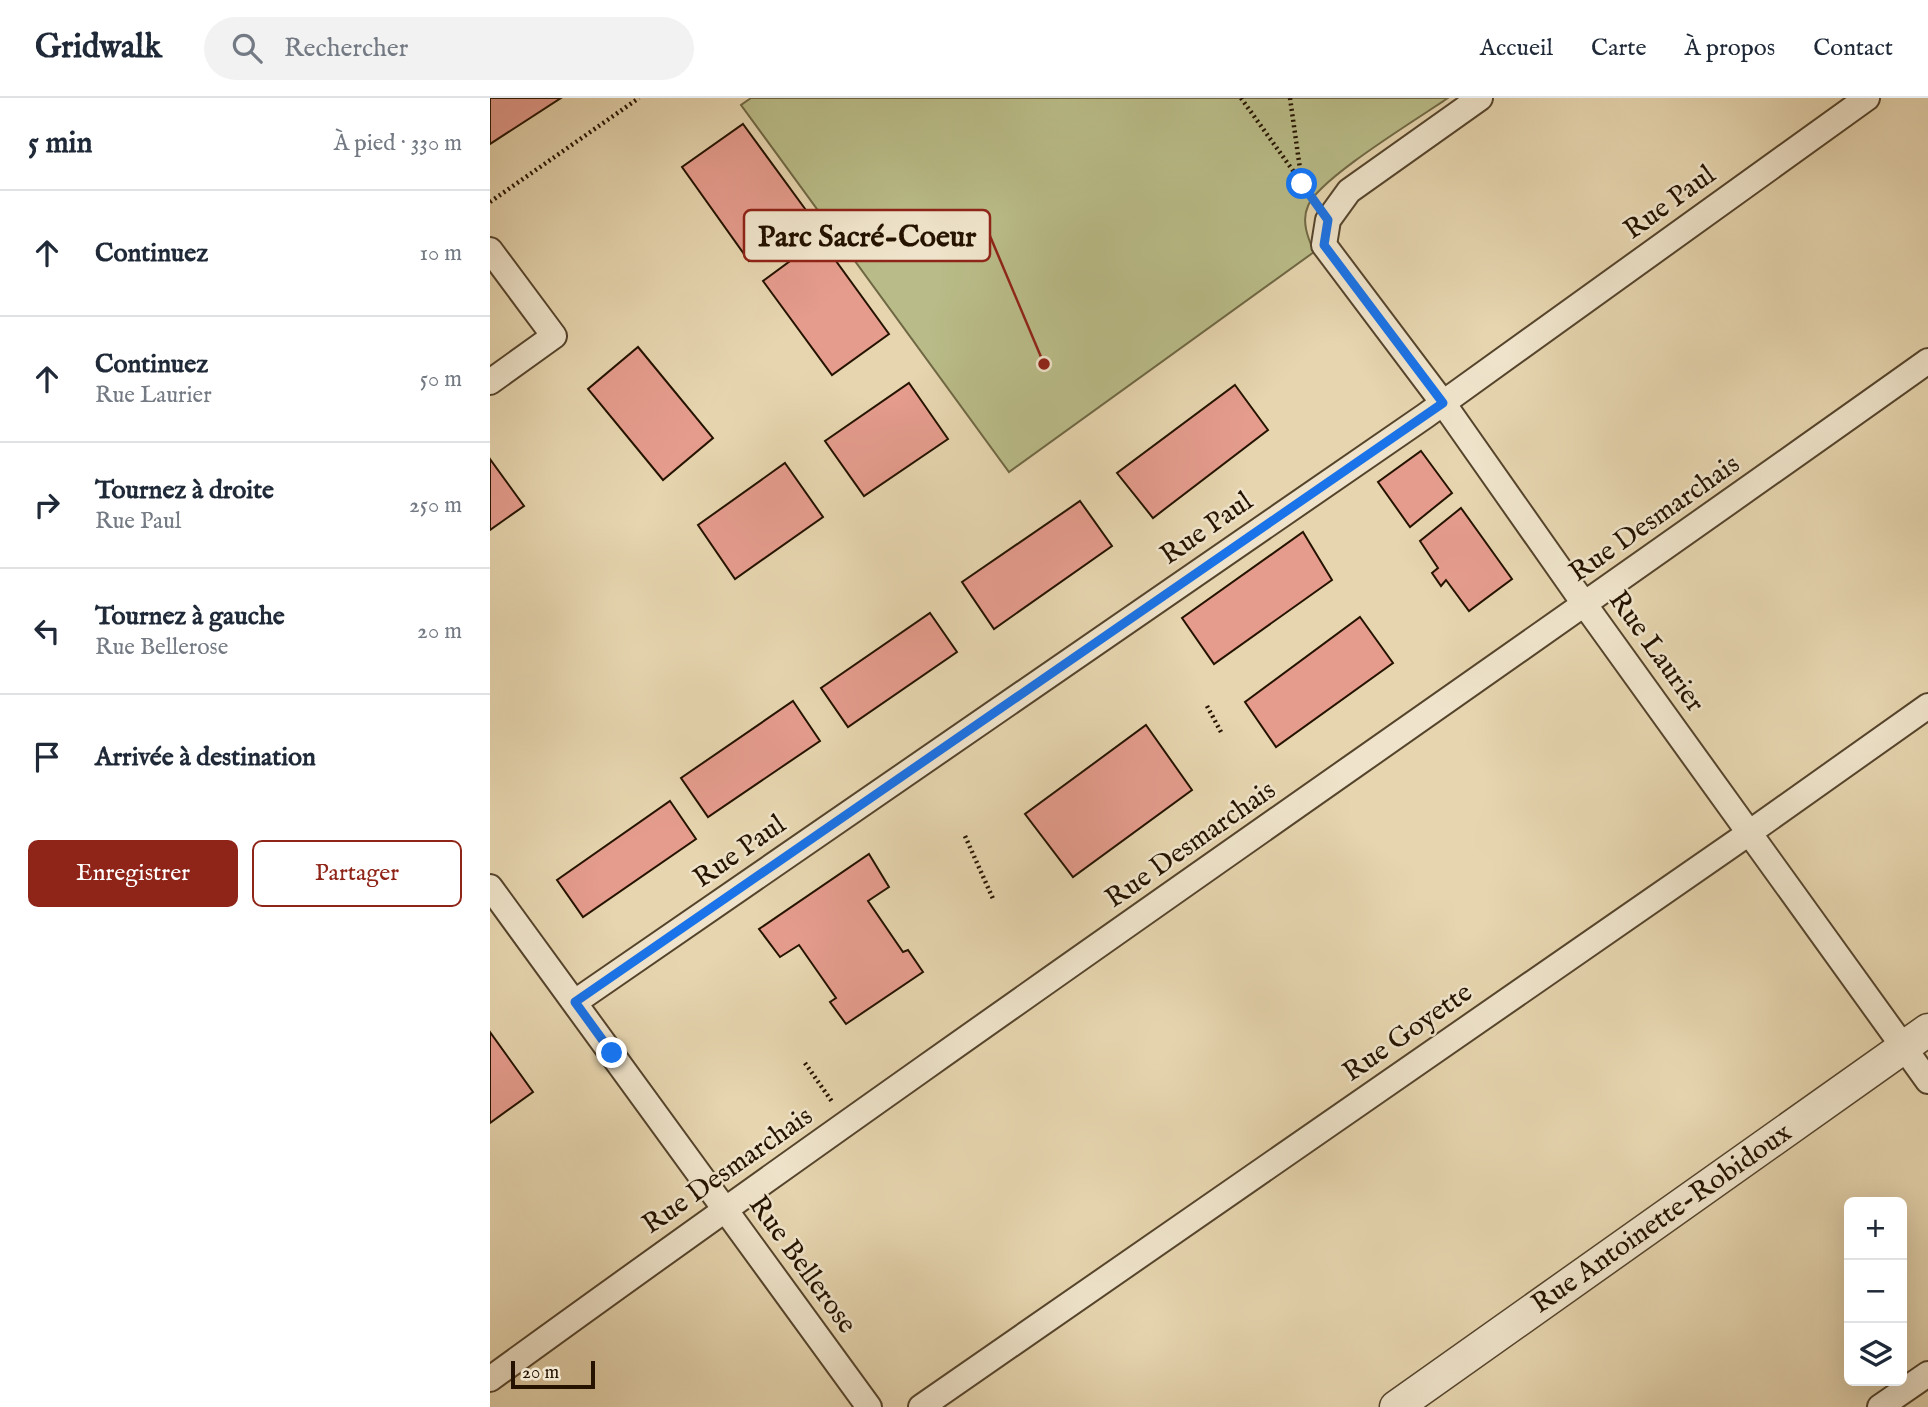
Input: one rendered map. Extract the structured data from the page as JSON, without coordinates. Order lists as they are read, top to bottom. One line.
{"streets":{"street":["Rue Paul","Rue Desmarchais","Rue Laurier","Rue Goyette","Rue Antoinette-Robidoux","Rue Bellerose"]},"crossings":[["Rue Paul","Rue Laurier"],["Rue Paul","Rue Bellerose"],["Rue Desmarchais","Rue Laurier"],["Rue Desmarchais","Rue Bellerose"],["Rue Laurier","Rue Goyette"],["Rue Laurier","Rue Antoinette-Robidoux"]],"places":["Parc Sacré-Coeur"],"scale_bar":"20 m","page":{"header":"Gridwalk","search":"Rechercher","nav":["Accueil","Carte","À propos","Contact"],"heading":["5 min","À pied · 330 m"],"list":[["Continuez","10 m"],["Continuez","Rue Laurier","50 m"],["Tournez à droite","Rue Paul","250 m"],["Tournez à gauche","Rue Bellerose","20 m"],"Arrivée à destination"],"buttons":["Enregistrer","Partager"],"map_buttons":["+","−"],"scale":"20 m"}}
